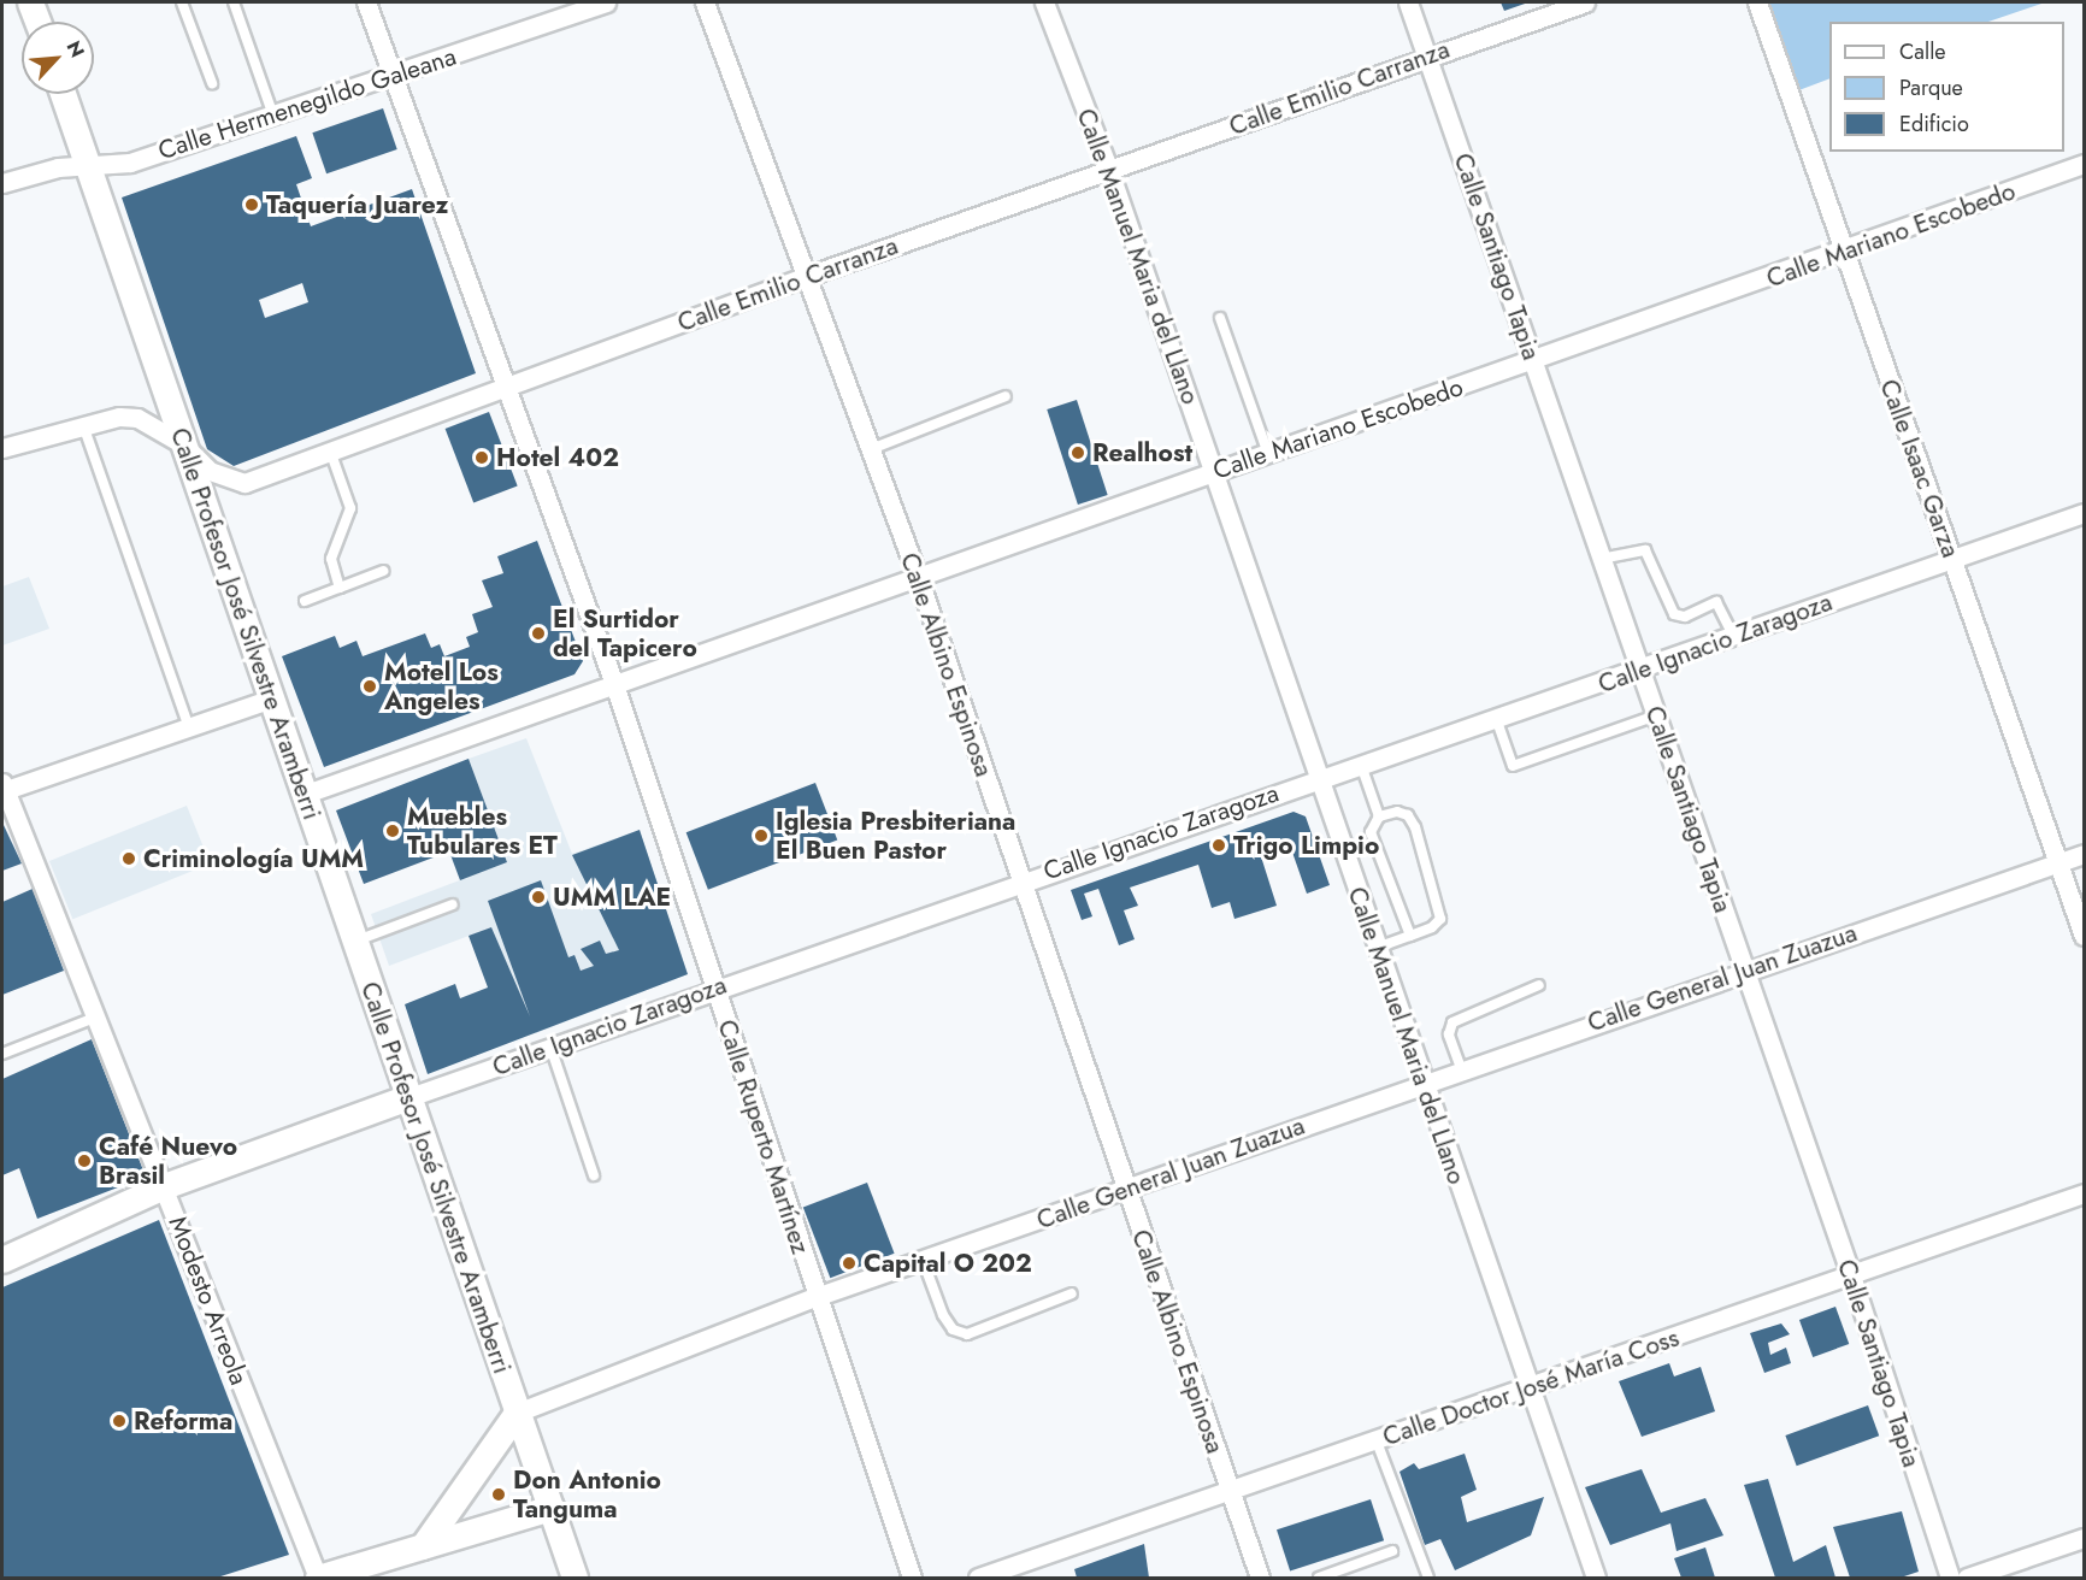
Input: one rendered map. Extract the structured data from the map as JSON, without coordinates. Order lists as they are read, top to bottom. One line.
{"streets":{"main road":["Calle Profesor José Silvestre Aramberri","Calle Ignacio Zaragoza"],"street":["Calle Emilio Carranza","Calle Hermenegildo Galeana","Calle Mariano Escobedo","Calle Manuel Maria del Llano","Calle Santiago Tapia","Calle Isaac Garza","Calle Albino Espinosa","Calle General Juan Zuazua","Calle Ruperto Martínez","Modesto Arreola","Calle Doctor José María Coss"]},"crossings":[["Calle Emilio Carranza","Calle Manuel Maria del Llano"],["Calle Emilio Carranza","Calle Santiago Tapia"],["Calle Emilio Carranza","Calle Profesor José Silvestre Aramberri"],["Calle Emilio Carranza","Calle Albino Espinosa"],["Calle Emilio Carranza","Calle Ruperto Martínez"],["Calle Hermenegildo Galeana","Calle Profesor José Silvestre Aramberri"],["Calle Hermenegildo Galeana","Calle Ruperto Martínez"],["Calle Mariano Escobedo","Calle Manuel Maria del Llano"],["Calle Mariano Escobedo","Calle Santiago Tapia"],["Calle Mariano Escobedo","Calle Isaac Garza"],["Calle Mariano Escobedo","Calle Profesor José Silvestre Aramberri"],["Calle Mariano Escobedo","Calle Albino Espinosa"],["Calle Mariano Escobedo","Calle Ruperto Martínez"],["Calle Manuel Maria del Llano","Calle Ignacio Zaragoza"],["Calle Manuel Maria del Llano","Calle General Juan Zuazua"],["Calle Manuel Maria del Llano","Calle Doctor José María Coss"],["Calle Santiago Tapia","Calle Ignacio Zaragoza"],["Calle Santiago Tapia","Calle General Juan Zuazua"],["Calle Santiago Tapia","Calle Doctor José María Coss"],["Calle Isaac Garza","Calle Ignacio Zaragoza"],["Calle Isaac Garza","Calle General Juan Zuazua"],["Calle Profesor José Silvestre Aramberri","Calle Ignacio Zaragoza"],["Calle Profesor José Silvestre Aramberri","Calle General Juan Zuazua"],["Calle Ignacio Zaragoza","Calle Albino Espinosa"],["Calle Ignacio Zaragoza","Calle Ruperto Martínez"],["Calle Ignacio Zaragoza","Modesto Arreola"],["Calle Albino Espinosa","Calle General Juan Zuazua"],["Calle Albino Espinosa","Calle Doctor José María Coss"],["Calle General Juan Zuazua","Calle Ruperto Martínez"]],"places":["Taquería Juarez","Realhost","Hotel 402","El Surtidor del Tapicero","Motel Los Angeles","Muebles Tubulares ET","Iglesia Presbiteriana El Buen Pastor","Trigo Limpio","Criminología UMM","UMM LAE","Café Nuevo Brasil","Capital O 202","Reforma","Don Antonio Tanguma"],"legend":["Calle","Parque","Edificio"],"north":"top right"}
